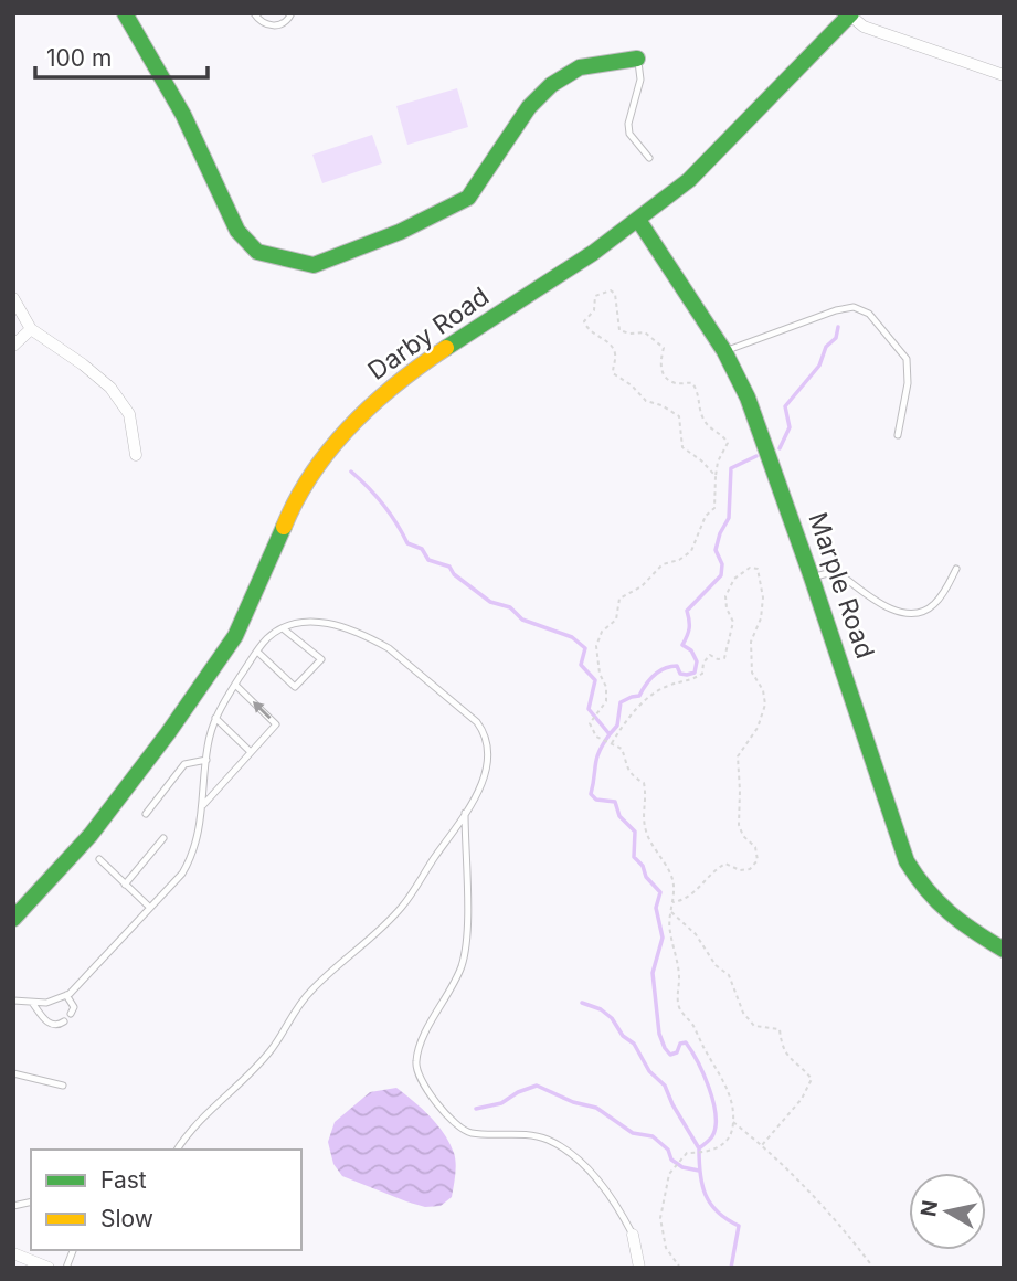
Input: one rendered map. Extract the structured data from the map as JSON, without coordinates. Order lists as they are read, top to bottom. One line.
{"streets":{"street":["Darby Road","Marple Road"]},"crossings":[["Darby Road","Marple Road"]],"legend":["Fast","Slow"],"scale_bar":"100 m","north":"left"}
